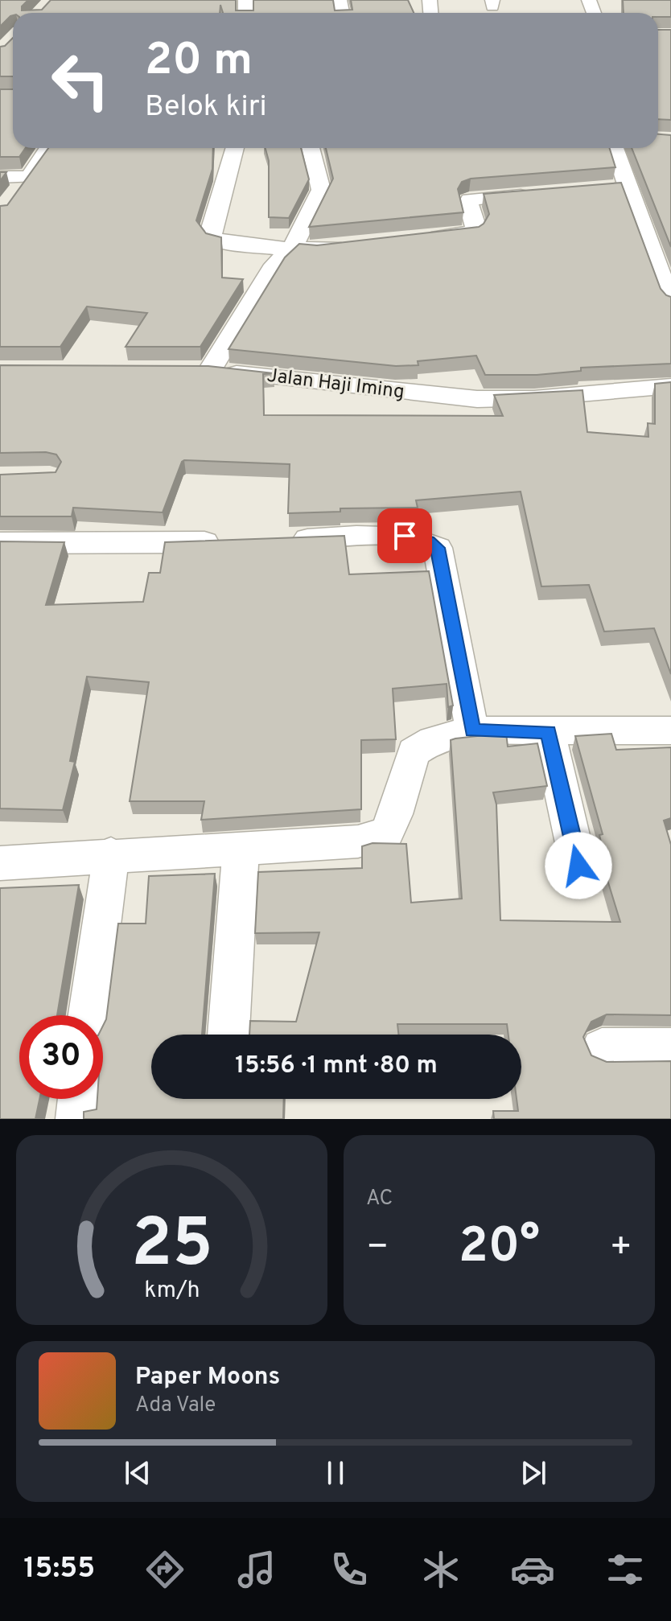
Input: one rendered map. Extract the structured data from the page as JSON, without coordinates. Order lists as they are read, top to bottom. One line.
{"streets":{"street":["Jalan Haji Iming"]},"page":{"turn":["20 m","Belok kiri"],"limit":"30","trip":"15:56 · 1 mnt · 80 m","tile":"AC","heat":["−","20°","+"],"song":["Paper Moons","Ada Vale"],"tabs":"15:55","gauge":["25","km/h"]}}
